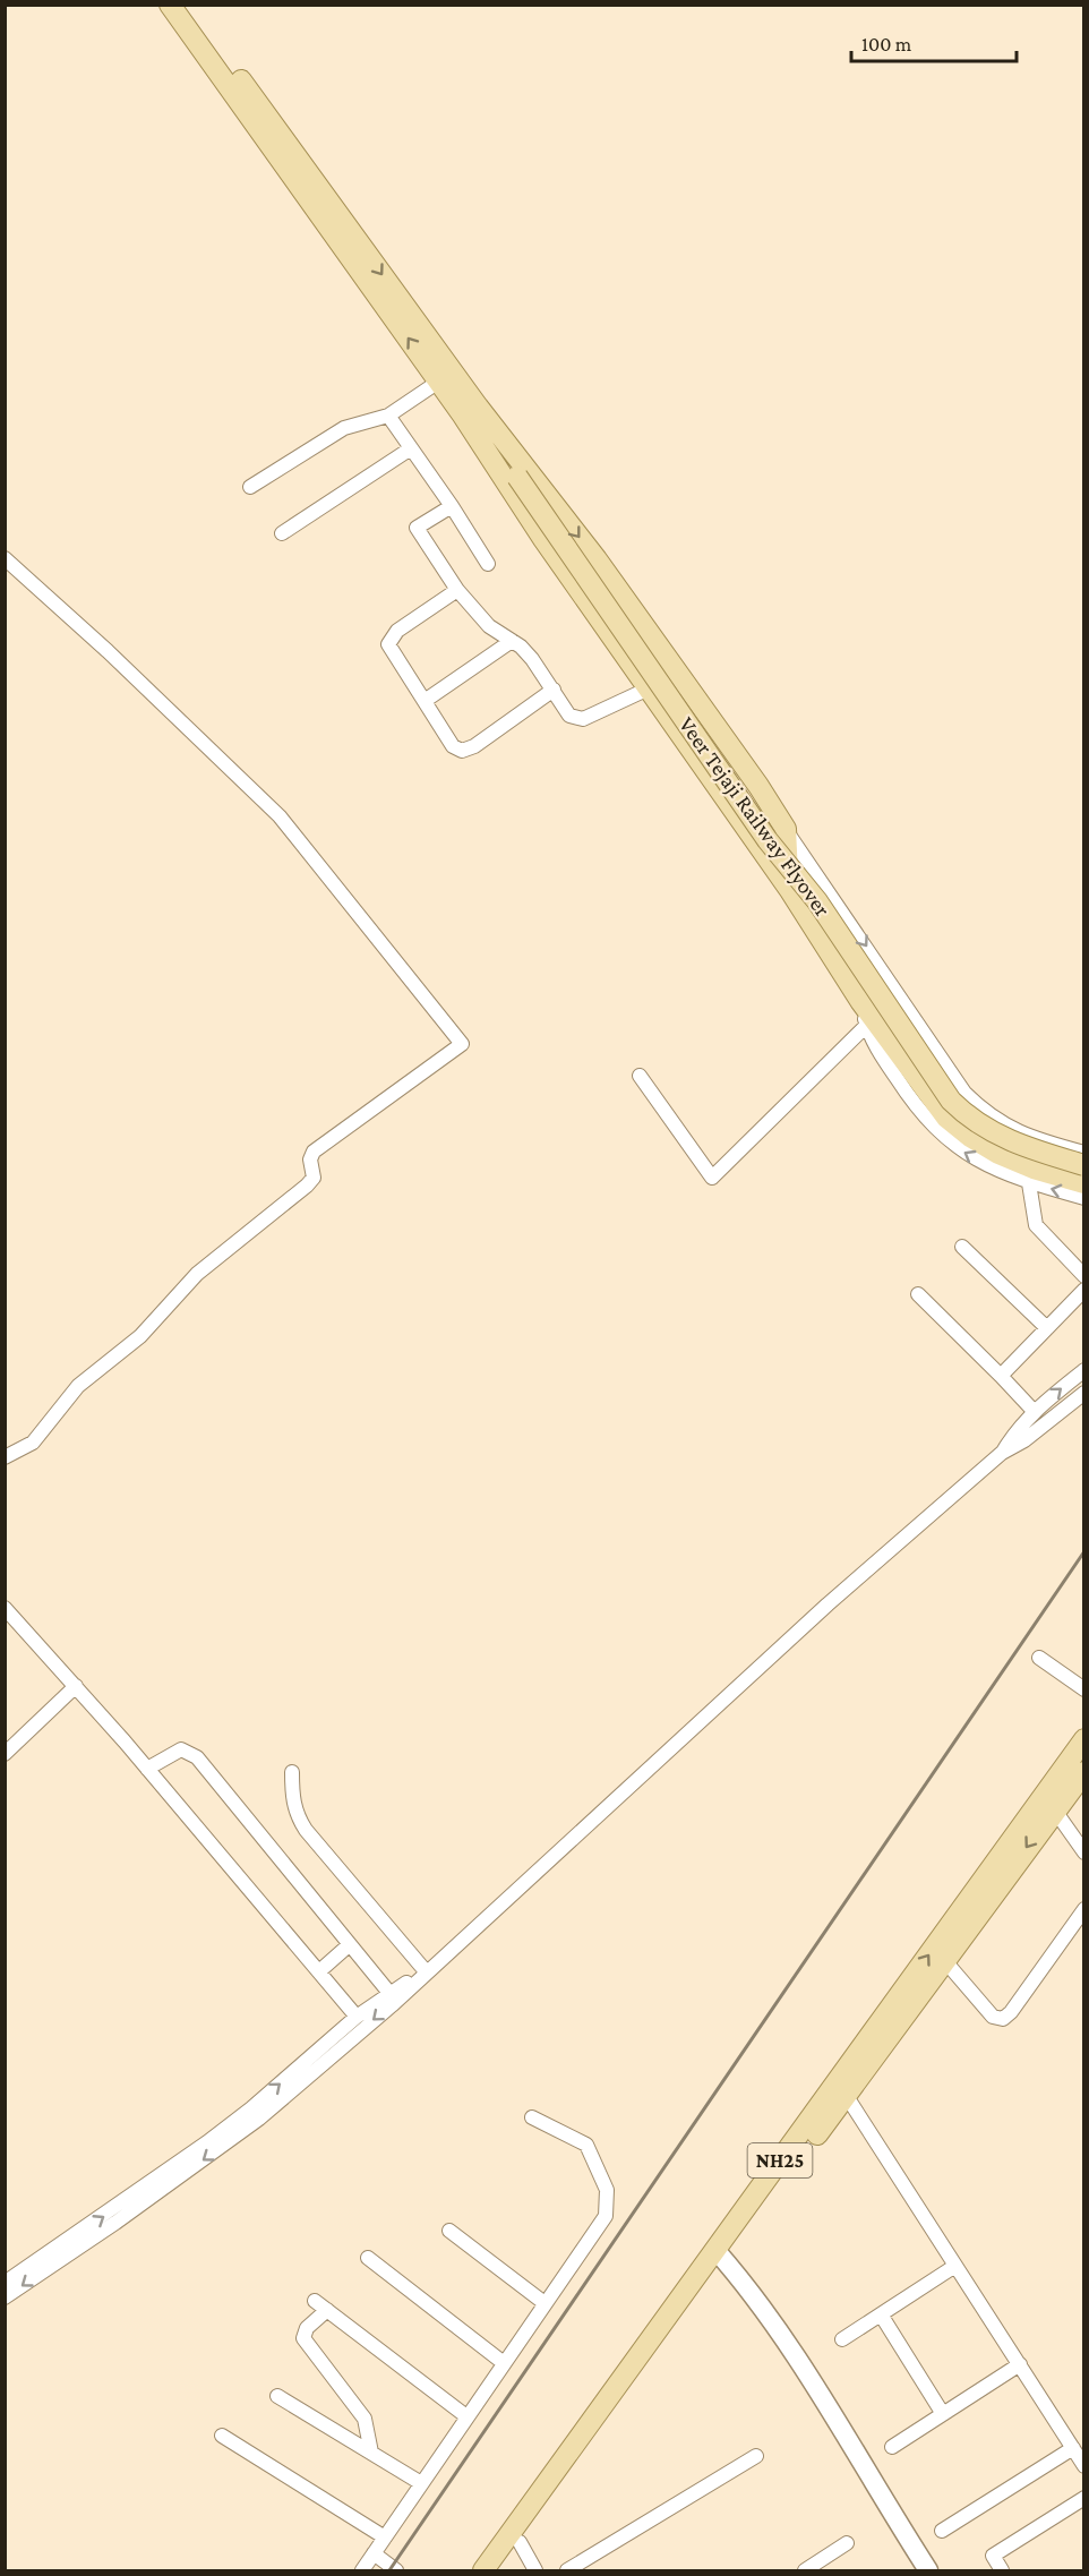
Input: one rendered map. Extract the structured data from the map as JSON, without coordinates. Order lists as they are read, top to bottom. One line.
{"streets":{"main road":["Veer Tejaji Railway Flyover","NH25"]},"scale_bar":"100 m"}
